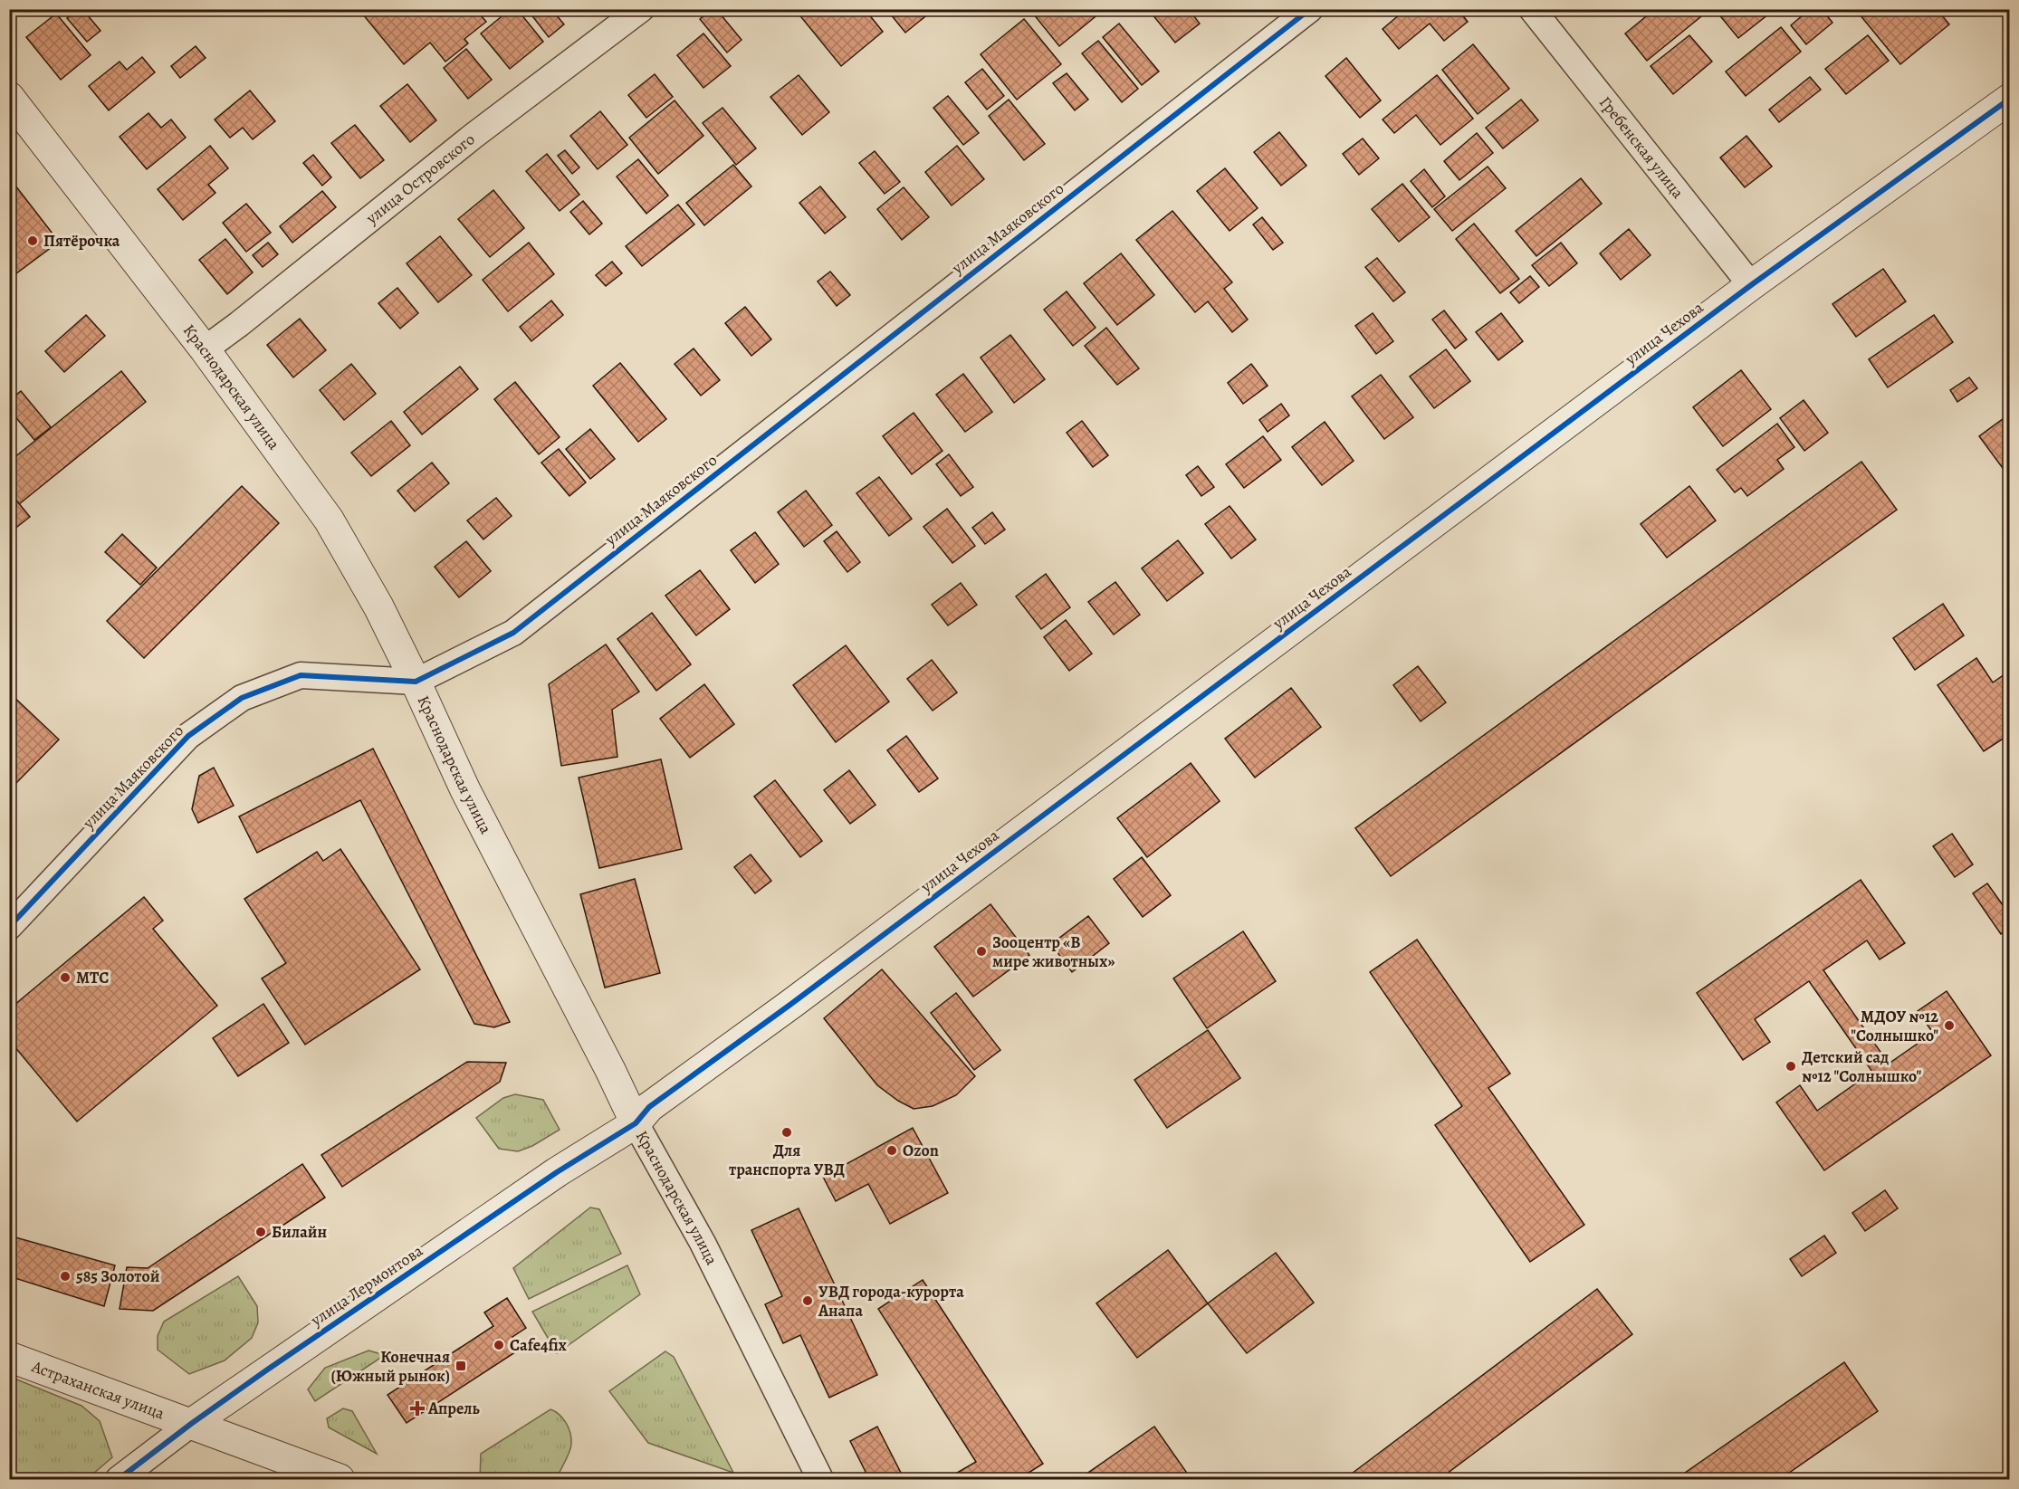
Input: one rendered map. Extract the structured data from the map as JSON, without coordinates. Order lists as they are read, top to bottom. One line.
{"streets":{"street":["Гребенская улица","улица Островского","улица Маяковского","улица Чехова","Краснодарская улица","улица Лермонтова","Астраханская улица"]},"crossings":[["Гребенская улица","улица Чехова"],["улица Островского","Краснодарская улица"],["улица Маяковского","Краснодарская улица"],["улица Чехова","Краснодарская улица"],["улица Чехова","улица Лермонтова"],["Краснодарская улица","улица Лермонтова"],["улица Лермонтова","Астраханская улица"]],"places":{"other":["Пятёрочка","Зооцентр «В мире животных»","МТС","МДОУ №12 \"Солнышко\"","Детский сад №12 \"Солнышко\"","Для транспорта УВД","Ozon","Билайн","585 Золотой","УВД города-курорта Анапа","Cafe4fix"],"transit":["Конечная (Южный рынок)"],"health":["Апрель"]}}
